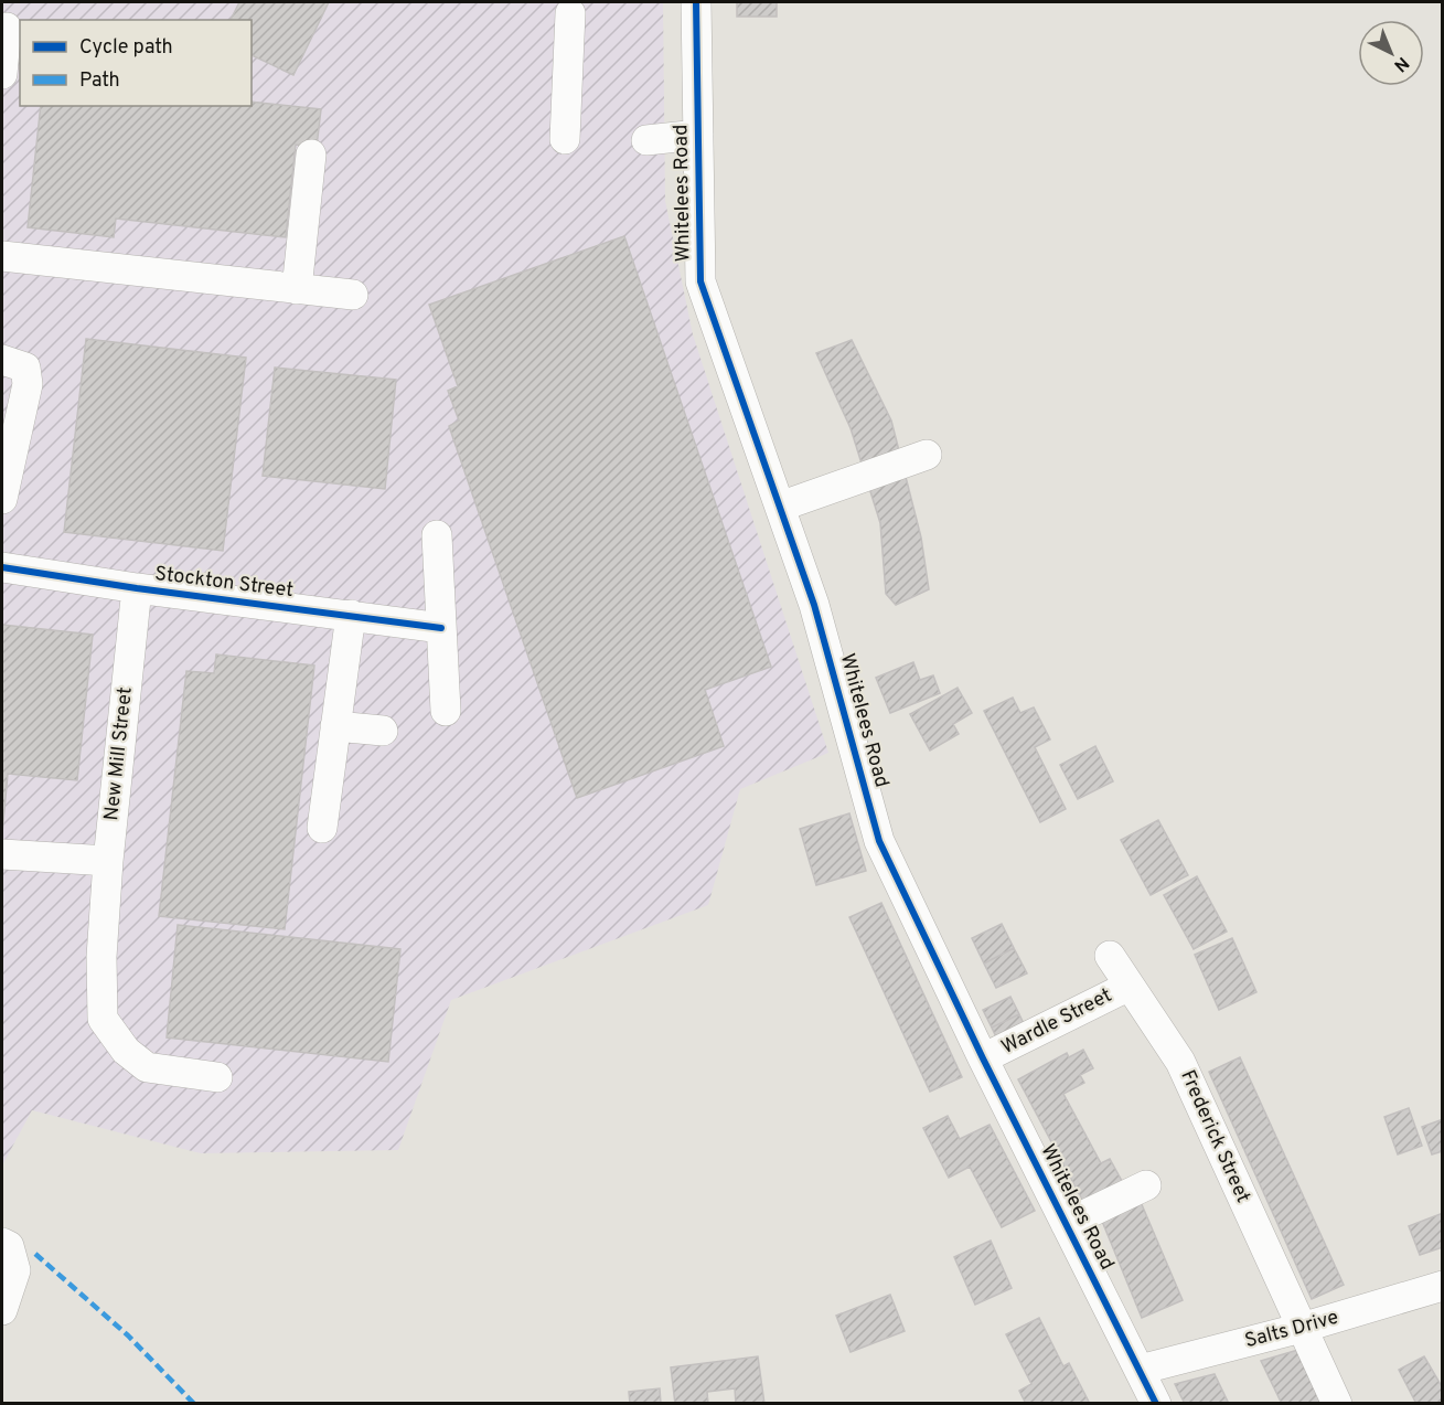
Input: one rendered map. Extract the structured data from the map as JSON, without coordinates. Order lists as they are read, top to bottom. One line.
{"streets":{"street":["Whitelees Road","Stockton Street","New Mill Street","Wardle Street","Frederick Street","Salts Drive"]},"crossings":[["Whitelees Road","Wardle Street"],["Whitelees Road","Salts Drive"],["Stockton Street","New Mill Street"],["Wardle Street","Frederick Street"],["Frederick Street","Salts Drive"]],"legend":["Cycle path","Path"],"north":"bottom right"}
